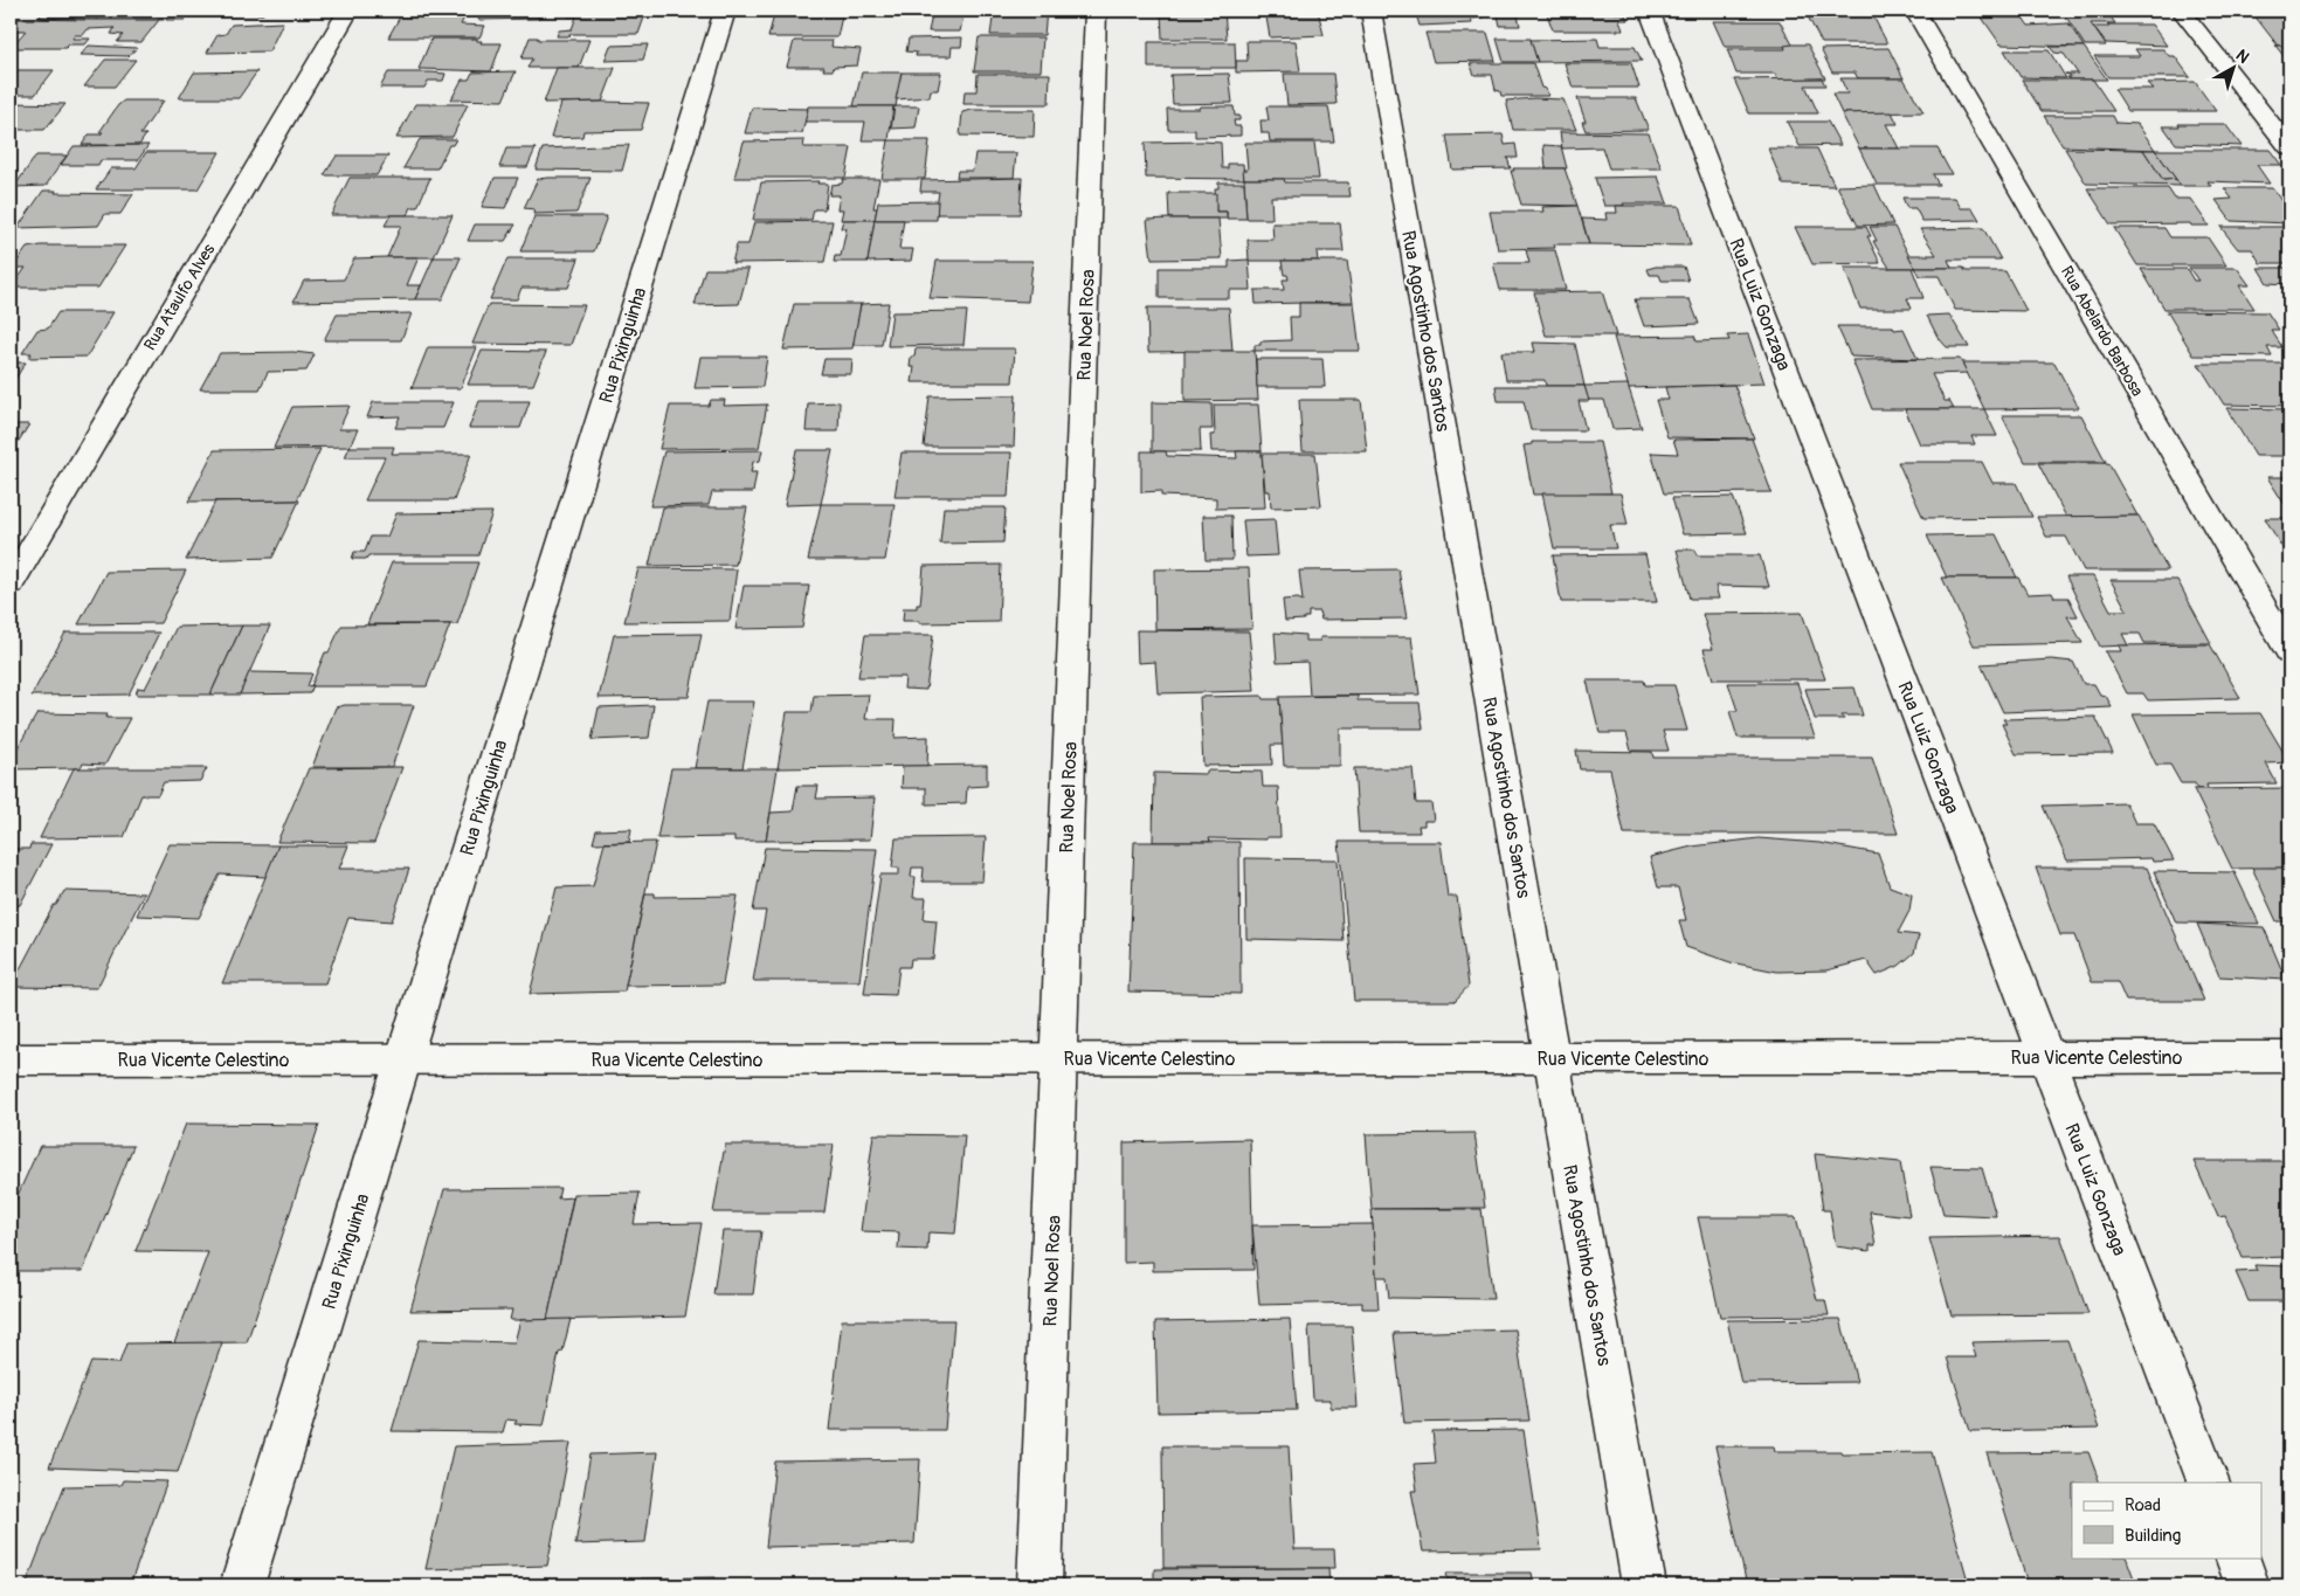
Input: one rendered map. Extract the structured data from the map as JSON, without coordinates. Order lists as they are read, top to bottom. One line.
{"streets":{"street":["Rua Ataulfo Alves","Rua Luiz Gonzaga","Rua Noel Rosa","Rua Agostinho dos Santos","Rua Abelardo Barbosa","Rua Pixinguinha","Rua Vicente Celestino"]},"crossings":[["Rua Luiz Gonzaga","Rua Vicente Celestino"],["Rua Noel Rosa","Rua Vicente Celestino"],["Rua Agostinho dos Santos","Rua Vicente Celestino"],["Rua Pixinguinha","Rua Vicente Celestino"]],"legend":["Road","Building"],"north":"top right"}
